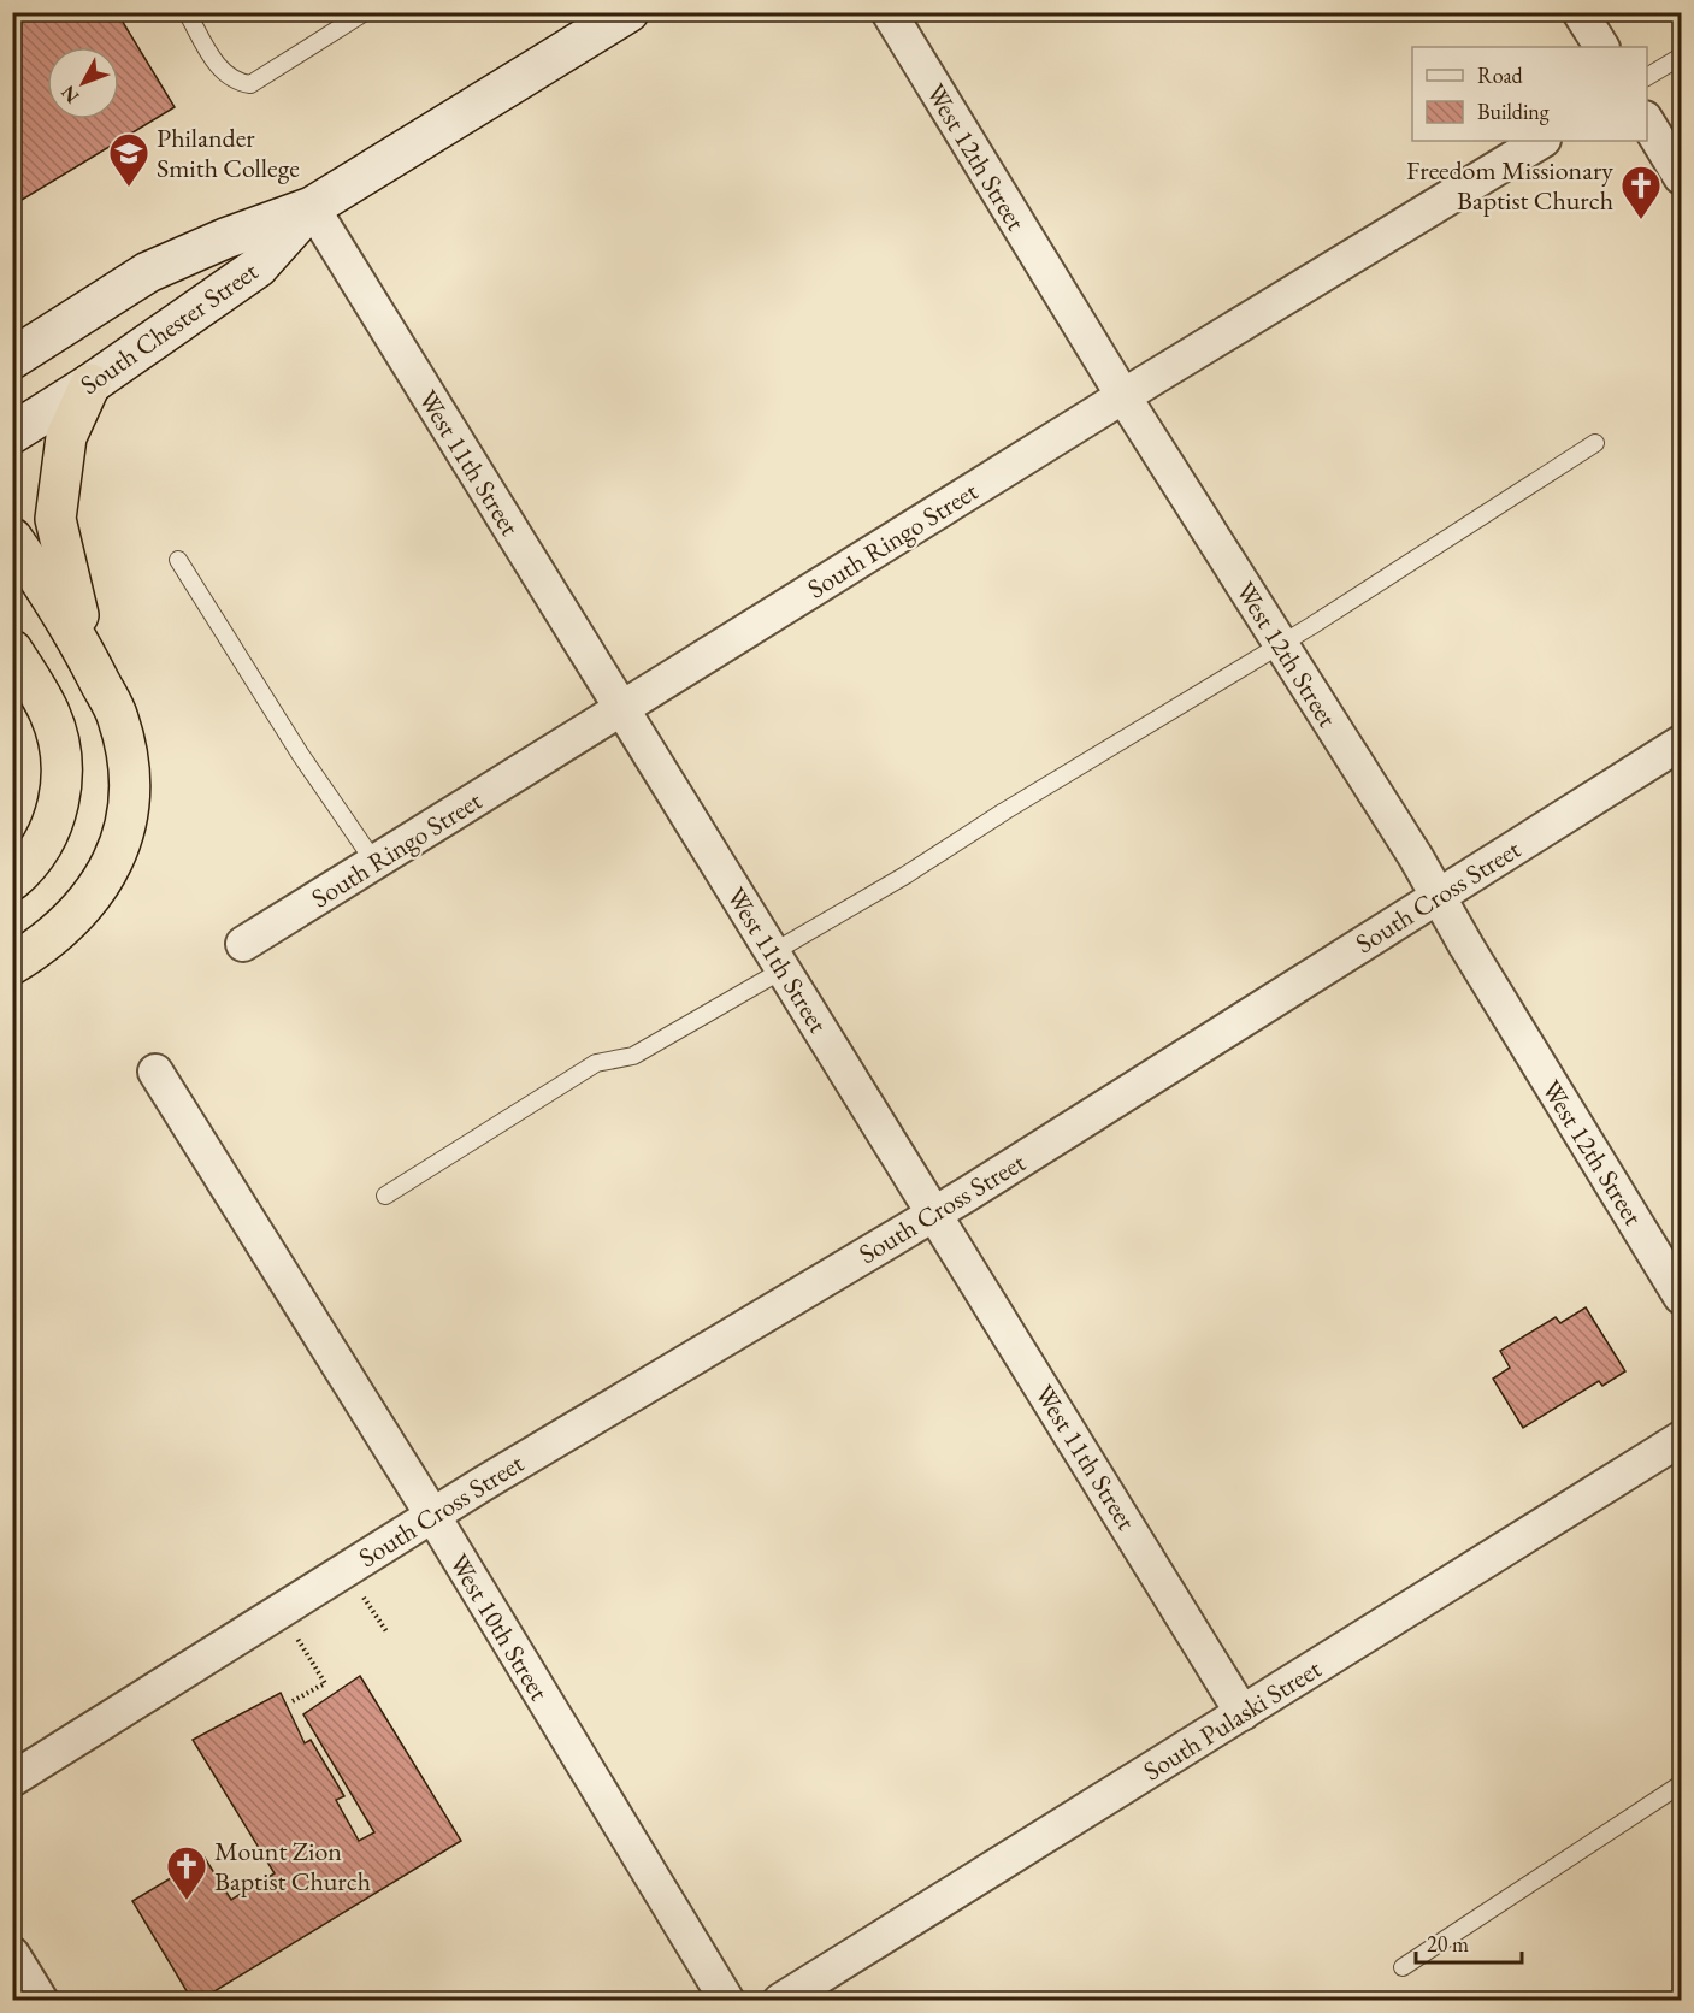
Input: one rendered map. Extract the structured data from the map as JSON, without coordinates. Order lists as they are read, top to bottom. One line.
{"streets":{"main road":["South Chester Street"],"street":["West 12th Street","West 11th Street","South Ringo Street","South Cross Street","West 10th Street","South Pulaski Street"]},"crossings":[["West 12th Street","South Ringo Street"],["West 12th Street","South Cross Street"],["South Chester Street","West 11th Street"],["West 11th Street","South Ringo Street"],["West 11th Street","South Cross Street"],["West 11th Street","South Pulaski Street"],["South Cross Street","West 10th Street"]],"places":{"school or university":["Philander Smith College"],"church":["Freedom Missionary Baptist Church","Mount Zion Baptist Church"]},"legend":["Road","Building"],"scale_bar":"20 m","north":"bottom left"}
